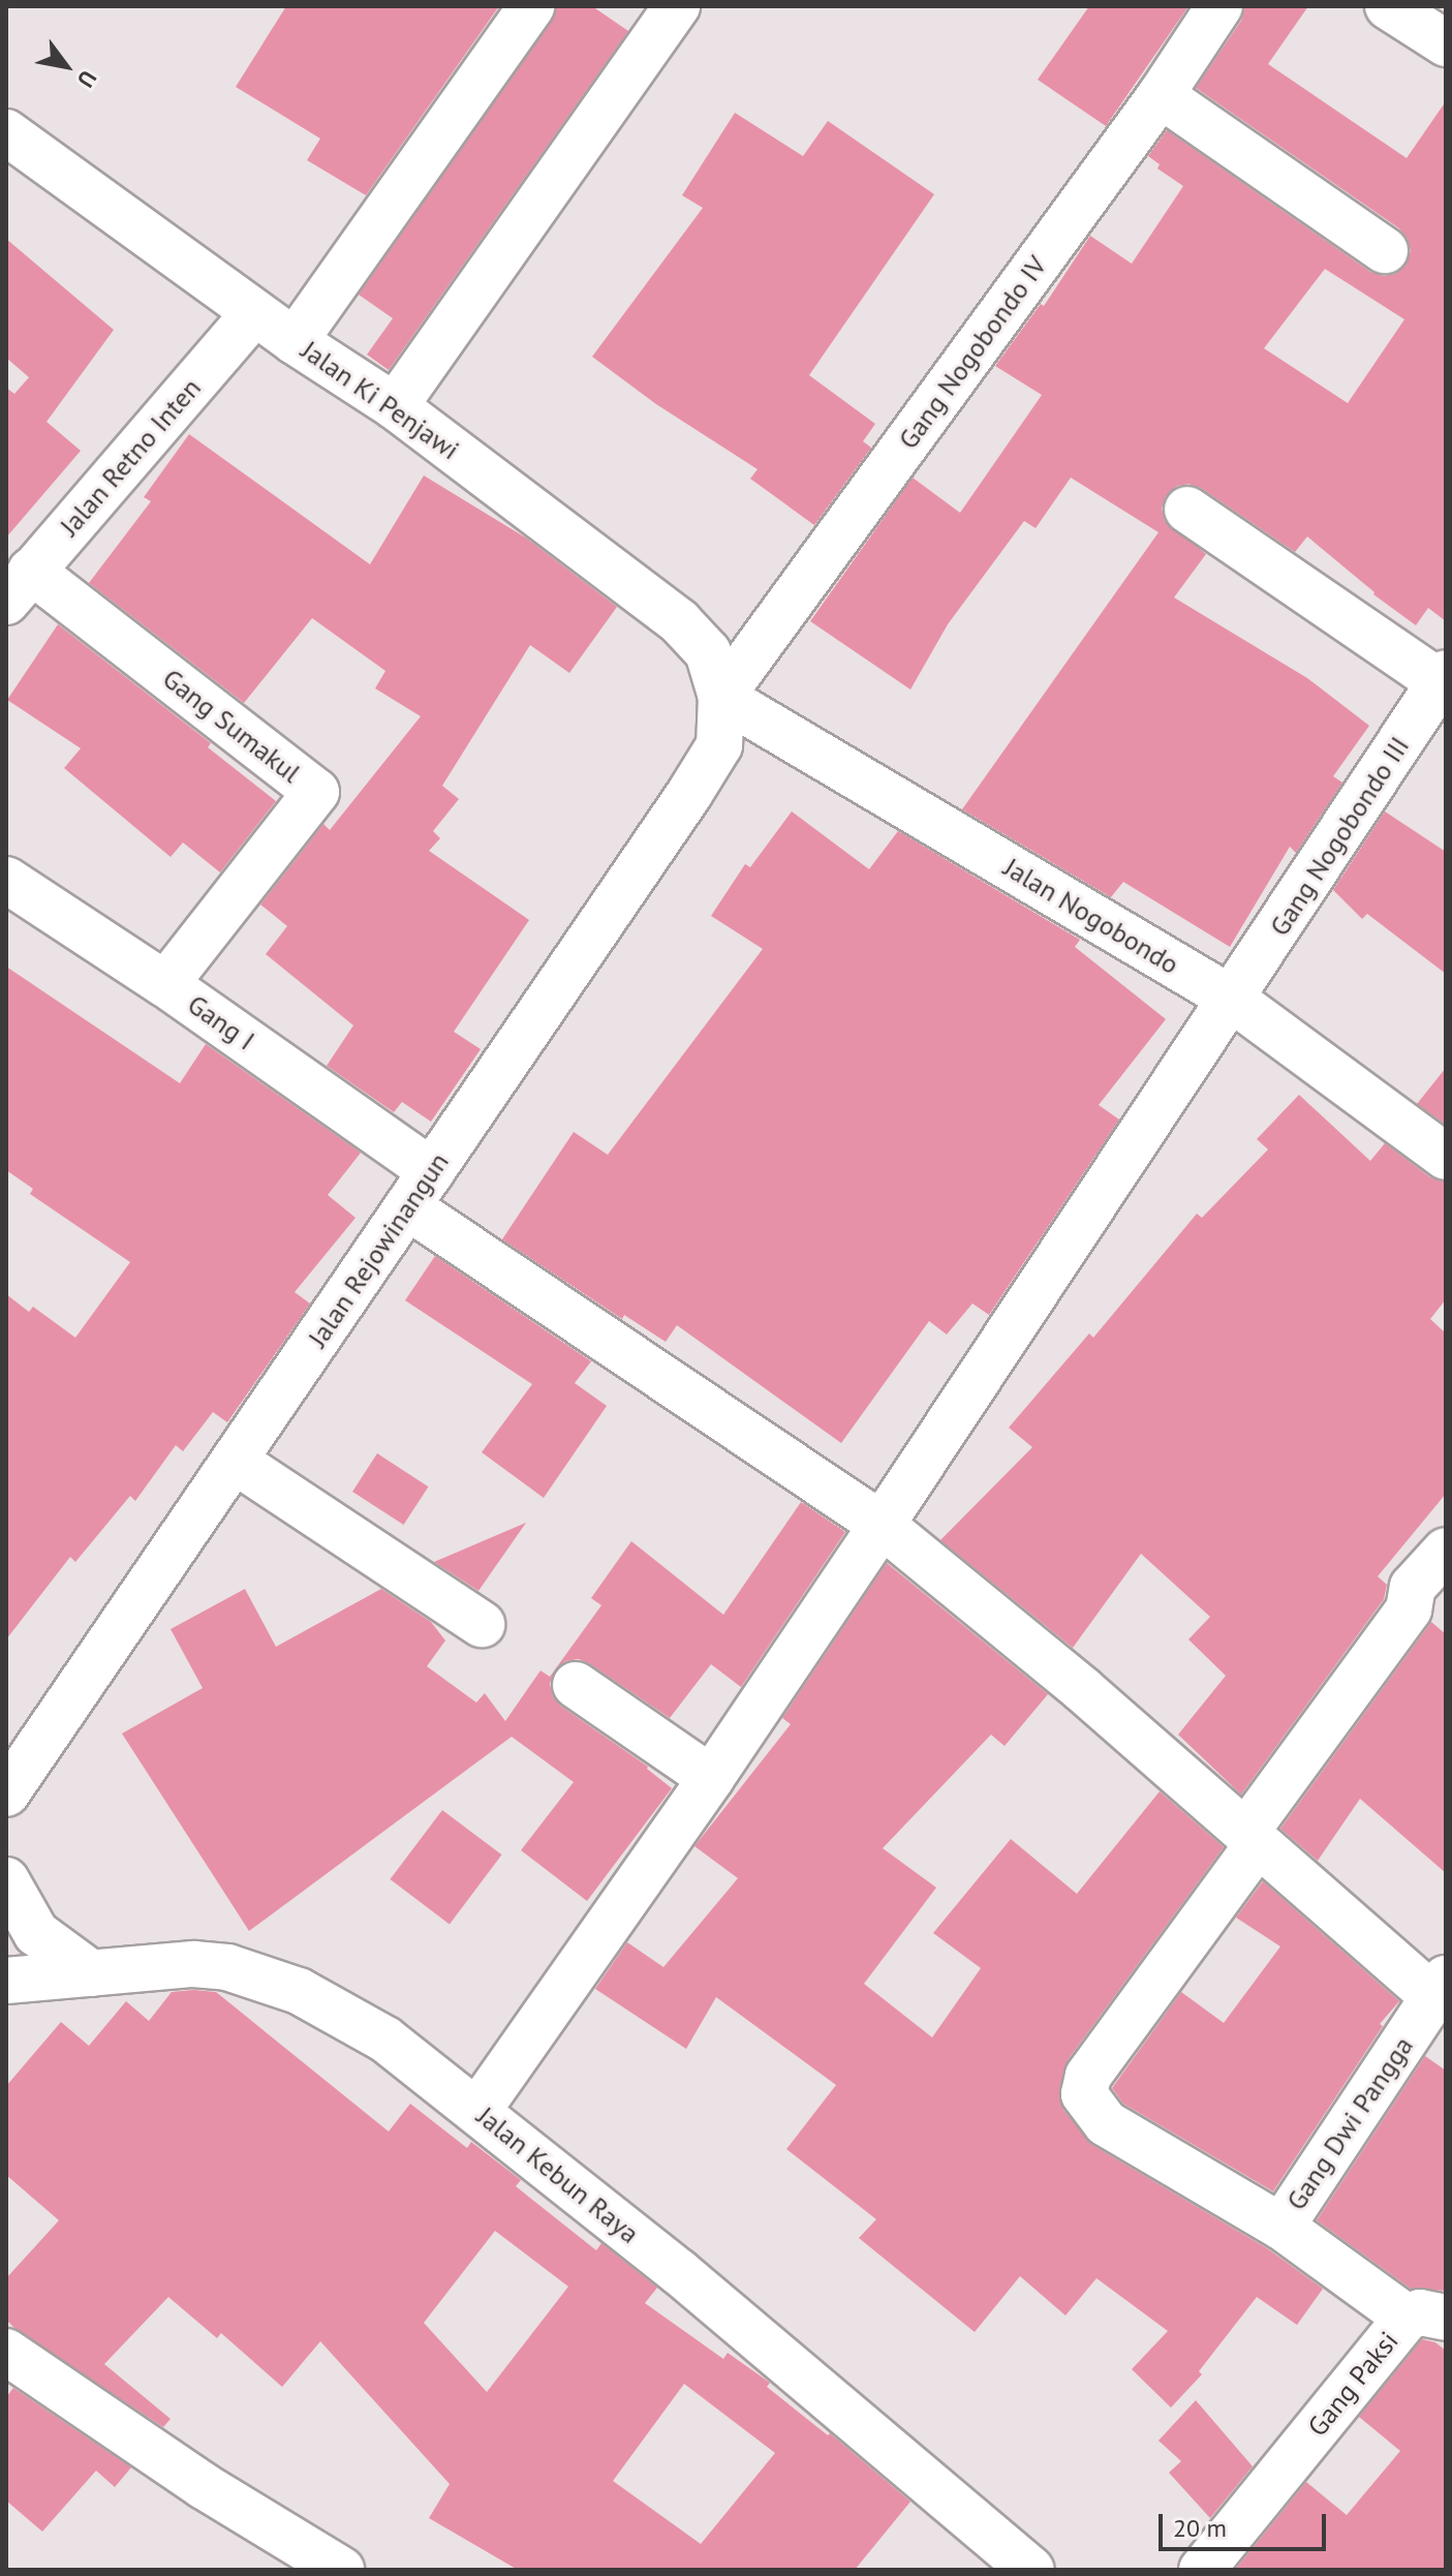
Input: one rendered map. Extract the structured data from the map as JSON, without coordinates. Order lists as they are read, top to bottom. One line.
{"streets":{"street":["Gang Nogobondo IV","Jalan Ki Penjawi","Jalan Retno Inten","Gang Sumakul","Gang Nogobondo III","Jalan Nogobondo","Gang I","Jalan Rejowinangun","Gang Dwi Pangga","Jalan Kebun Raya","Gang Paksi"]},"crossings":[["Gang Nogobondo IV","Jalan Ki Penjawi"],["Gang Nogobondo IV","Jalan Nogobondo"],["Gang Nogobondo IV","Jalan Rejowinangun"],["Jalan Ki Penjawi","Jalan Retno Inten"],["Jalan Ki Penjawi","Jalan Nogobondo"],["Jalan Ki Penjawi","Jalan Rejowinangun"],["Jalan Retno Inten","Gang Sumakul"],["Gang Sumakul","Gang I"],["Gang Nogobondo III","Jalan Nogobondo"],["Gang Nogobondo III","Gang I"],["Gang Nogobondo III","Jalan Kebun Raya"],["Jalan Nogobondo","Jalan Rejowinangun"],["Gang I","Jalan Rejowinangun"],["Gang I","Gang Dwi Pangga"],["Gang I","Gang Paksi"],["Gang Dwi Pangga","Gang Paksi"]],"scale_bar":"20 m","north":"bottom right"}
